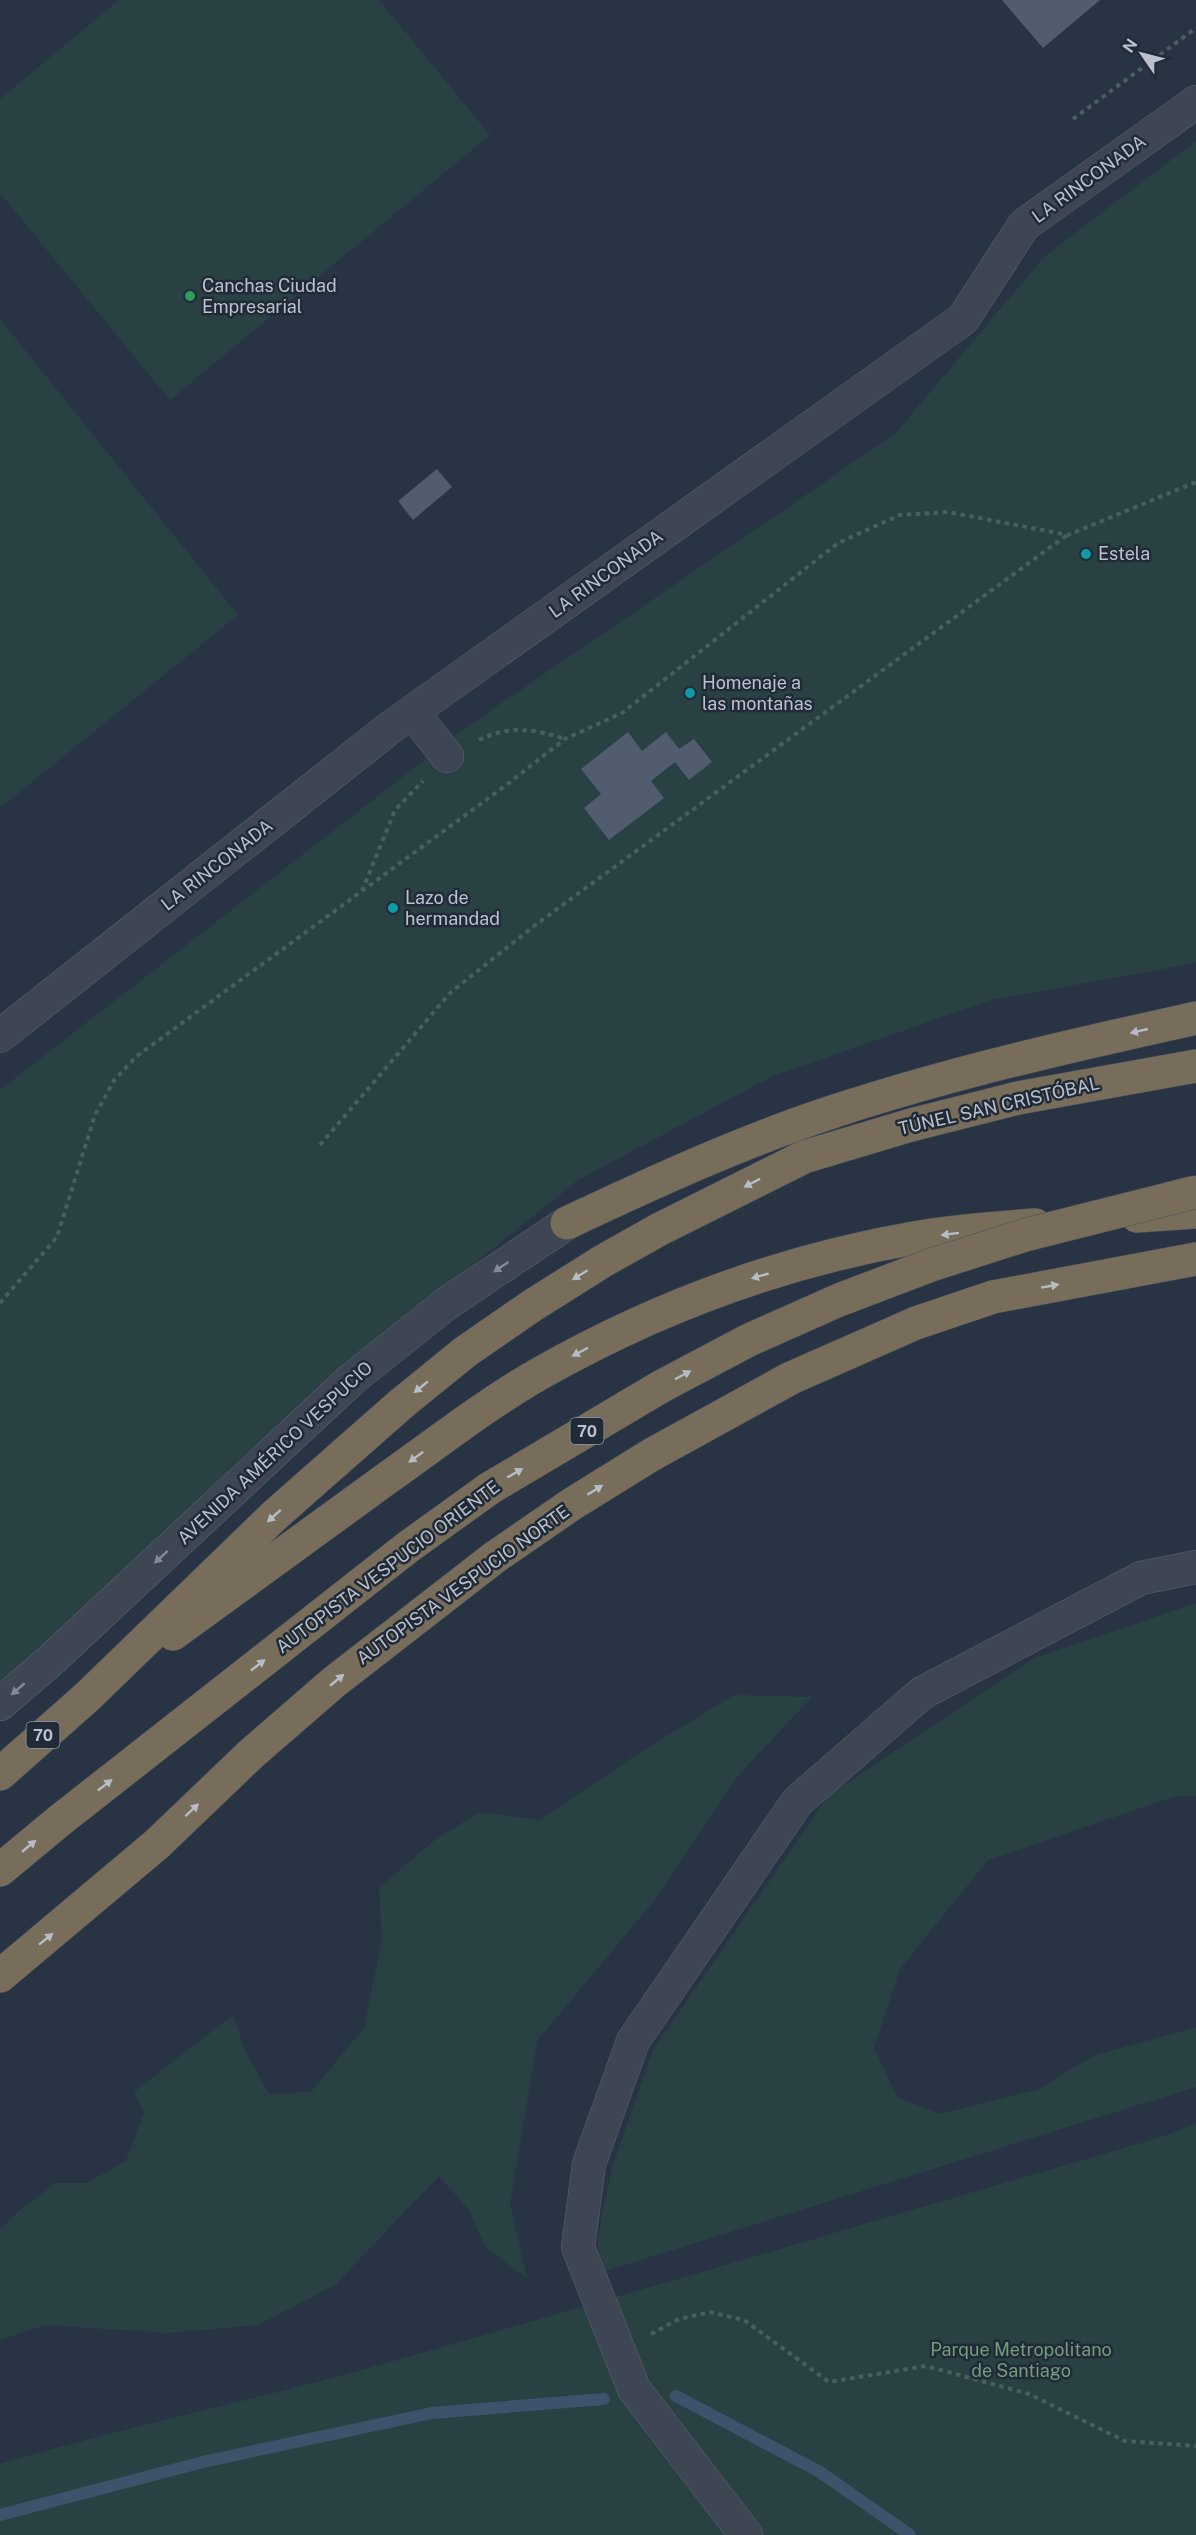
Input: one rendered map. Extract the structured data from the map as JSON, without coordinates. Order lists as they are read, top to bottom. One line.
{"streets":{"highway":["TÚNEL SAN CRISTÓBAL","70","AUTOPISTA VESPUCIO ORIENTE","AUTOPISTA VESPUCIO NORTE"],"street":["LA RINCONADA","AVENIDA AMÉRICO VESPUCIO"]},"crossings":[["TÚNEL SAN CRISTÓBAL","70"]],"one_way":["AVENIDA AMÉRICO VESPUCIO"],"parks":["Parque Metropolitano de Santiago"],"places":["Canchas Ciudad Empresarial","Estela","Homenaje a las montañas","Lazo de hermandad"],"north":"top left"}
